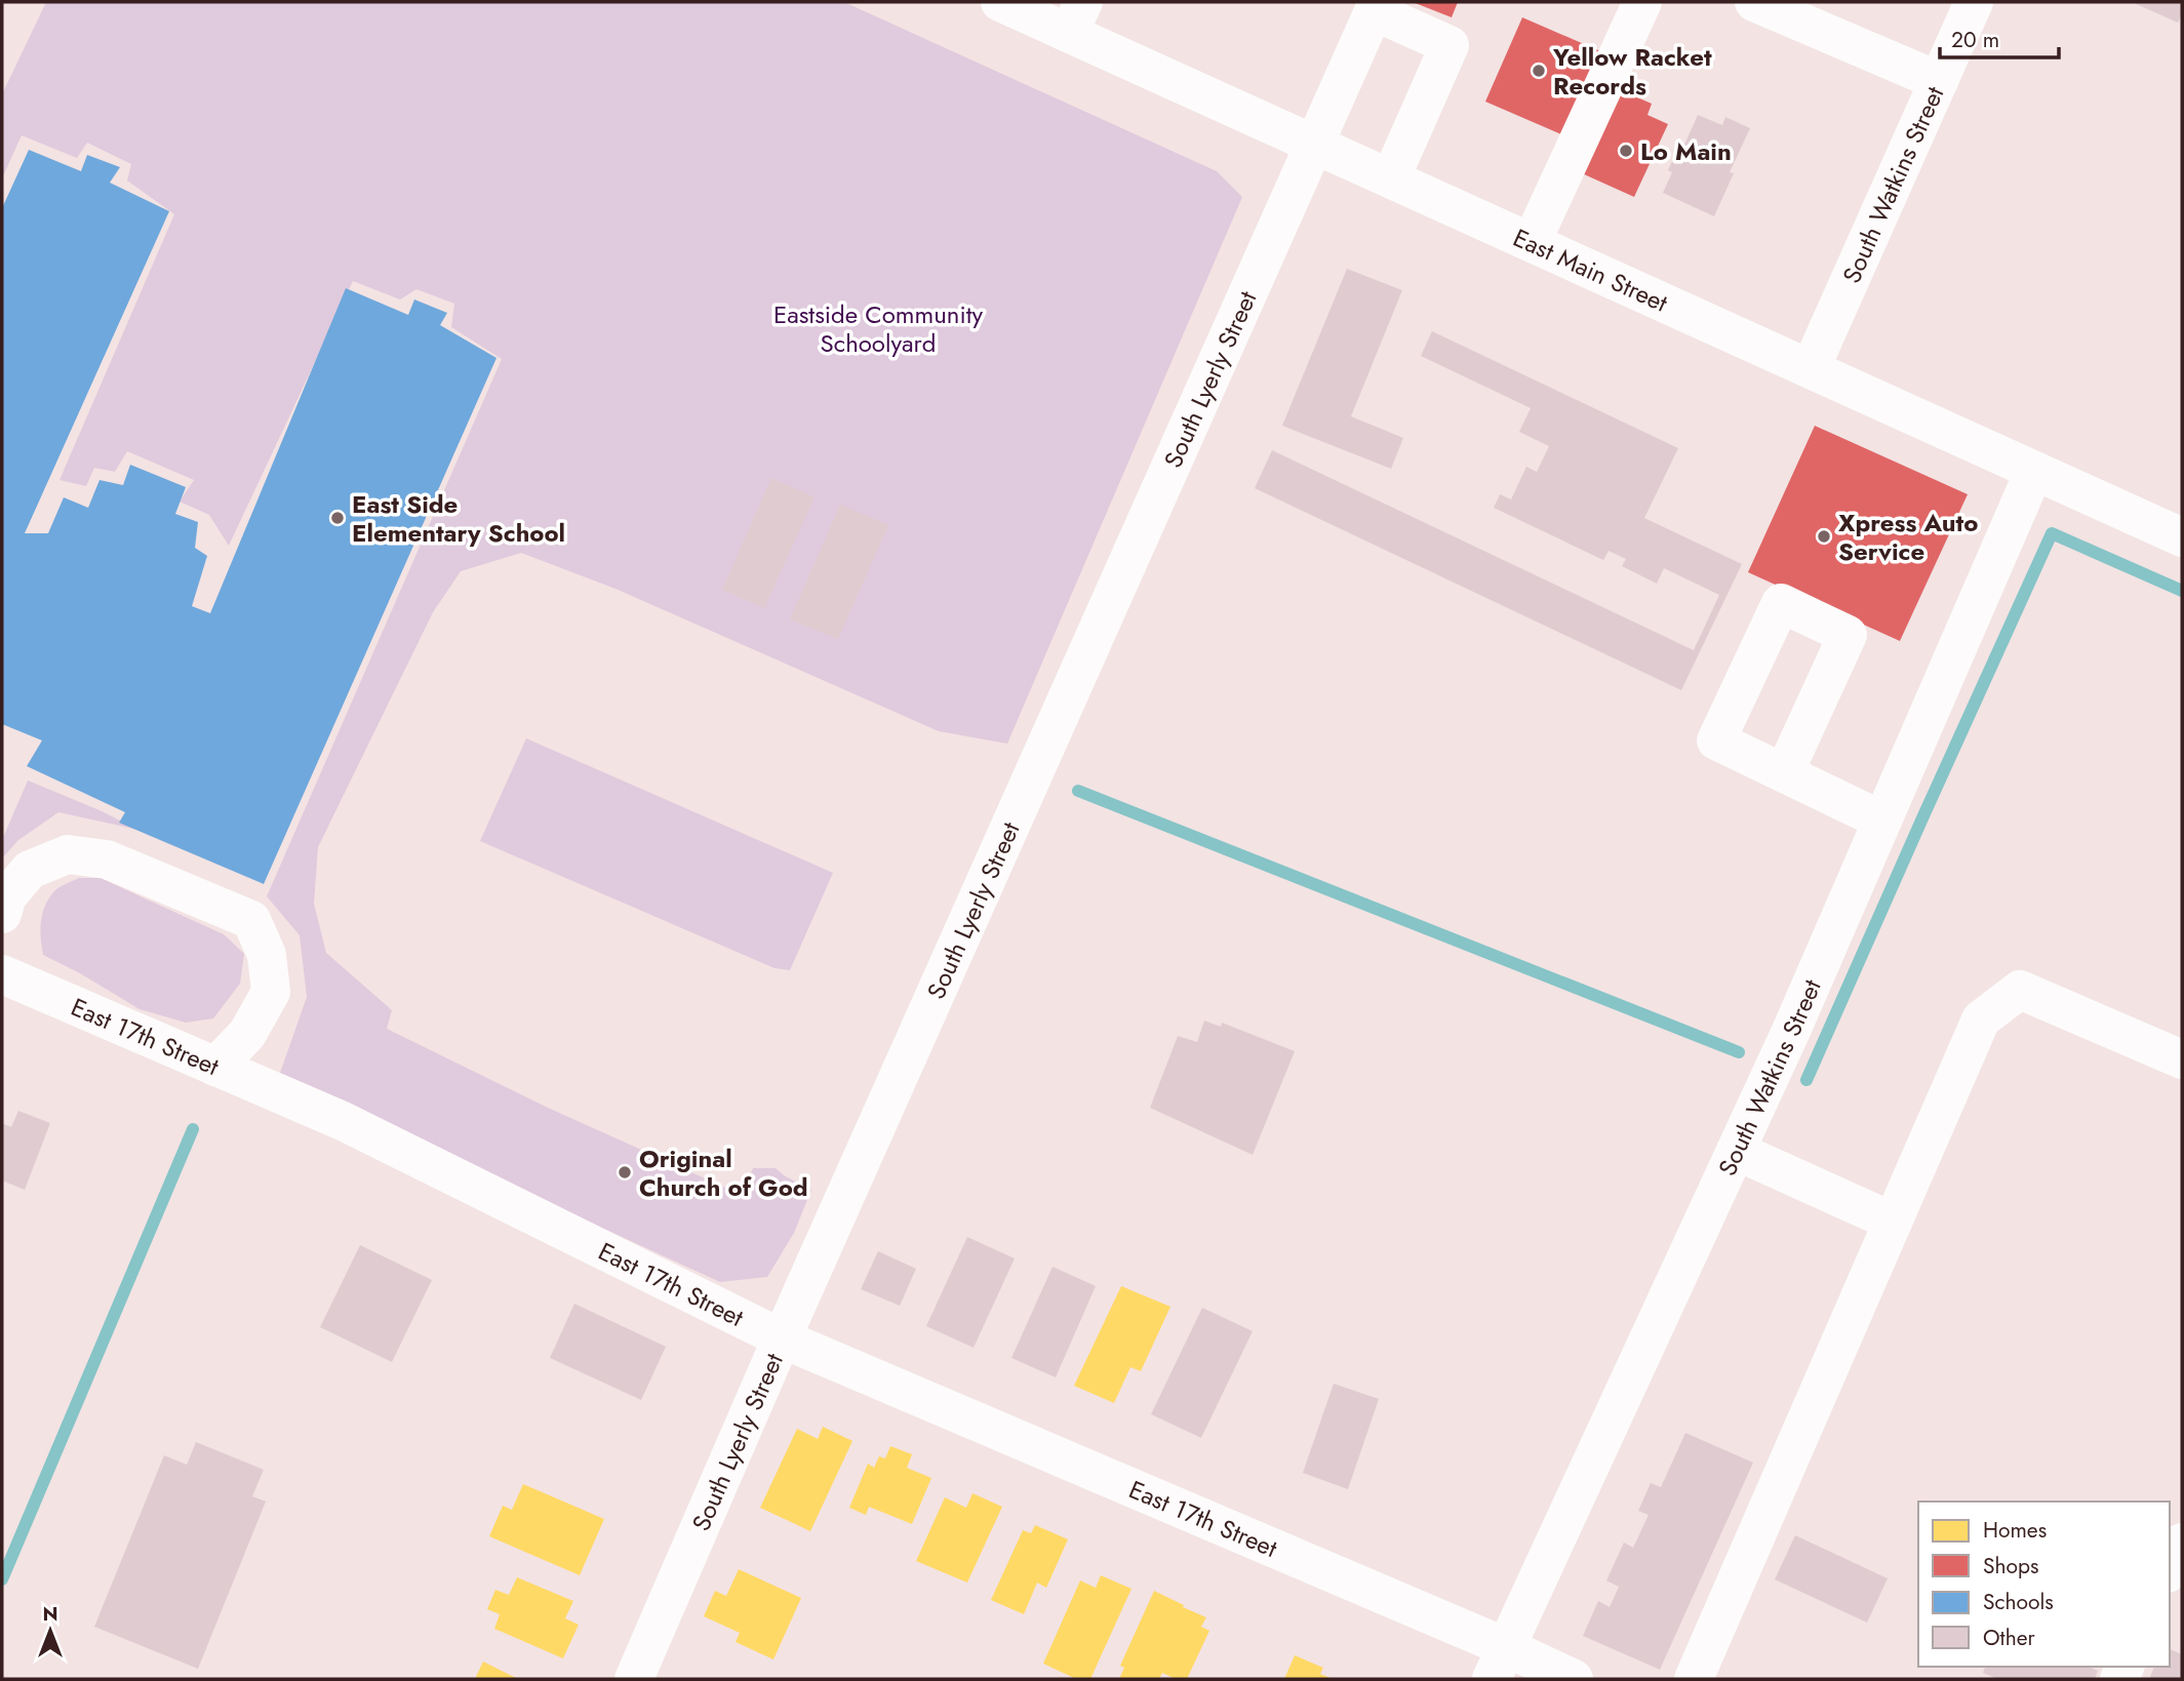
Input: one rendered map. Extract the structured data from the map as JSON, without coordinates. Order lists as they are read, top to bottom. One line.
{"streets":{"street":["South Watkins Street","East Main Street","South Lyerly Street","East 17th Street"]},"crossings":[["South Watkins Street","East Main Street"],["South Watkins Street","East 17th Street"],["East Main Street","South Lyerly Street"],["South Lyerly Street","East 17th Street"]],"parks":["Eastside Community Schoolyard"],"places":["Yellow Racket Records","Lo Main","East Side Elementary School","Xpress Auto Service","Original Church of God"],"legend":["Homes","Shops","Schools","Other"],"scale_bar":"20 m","north":"top"}
